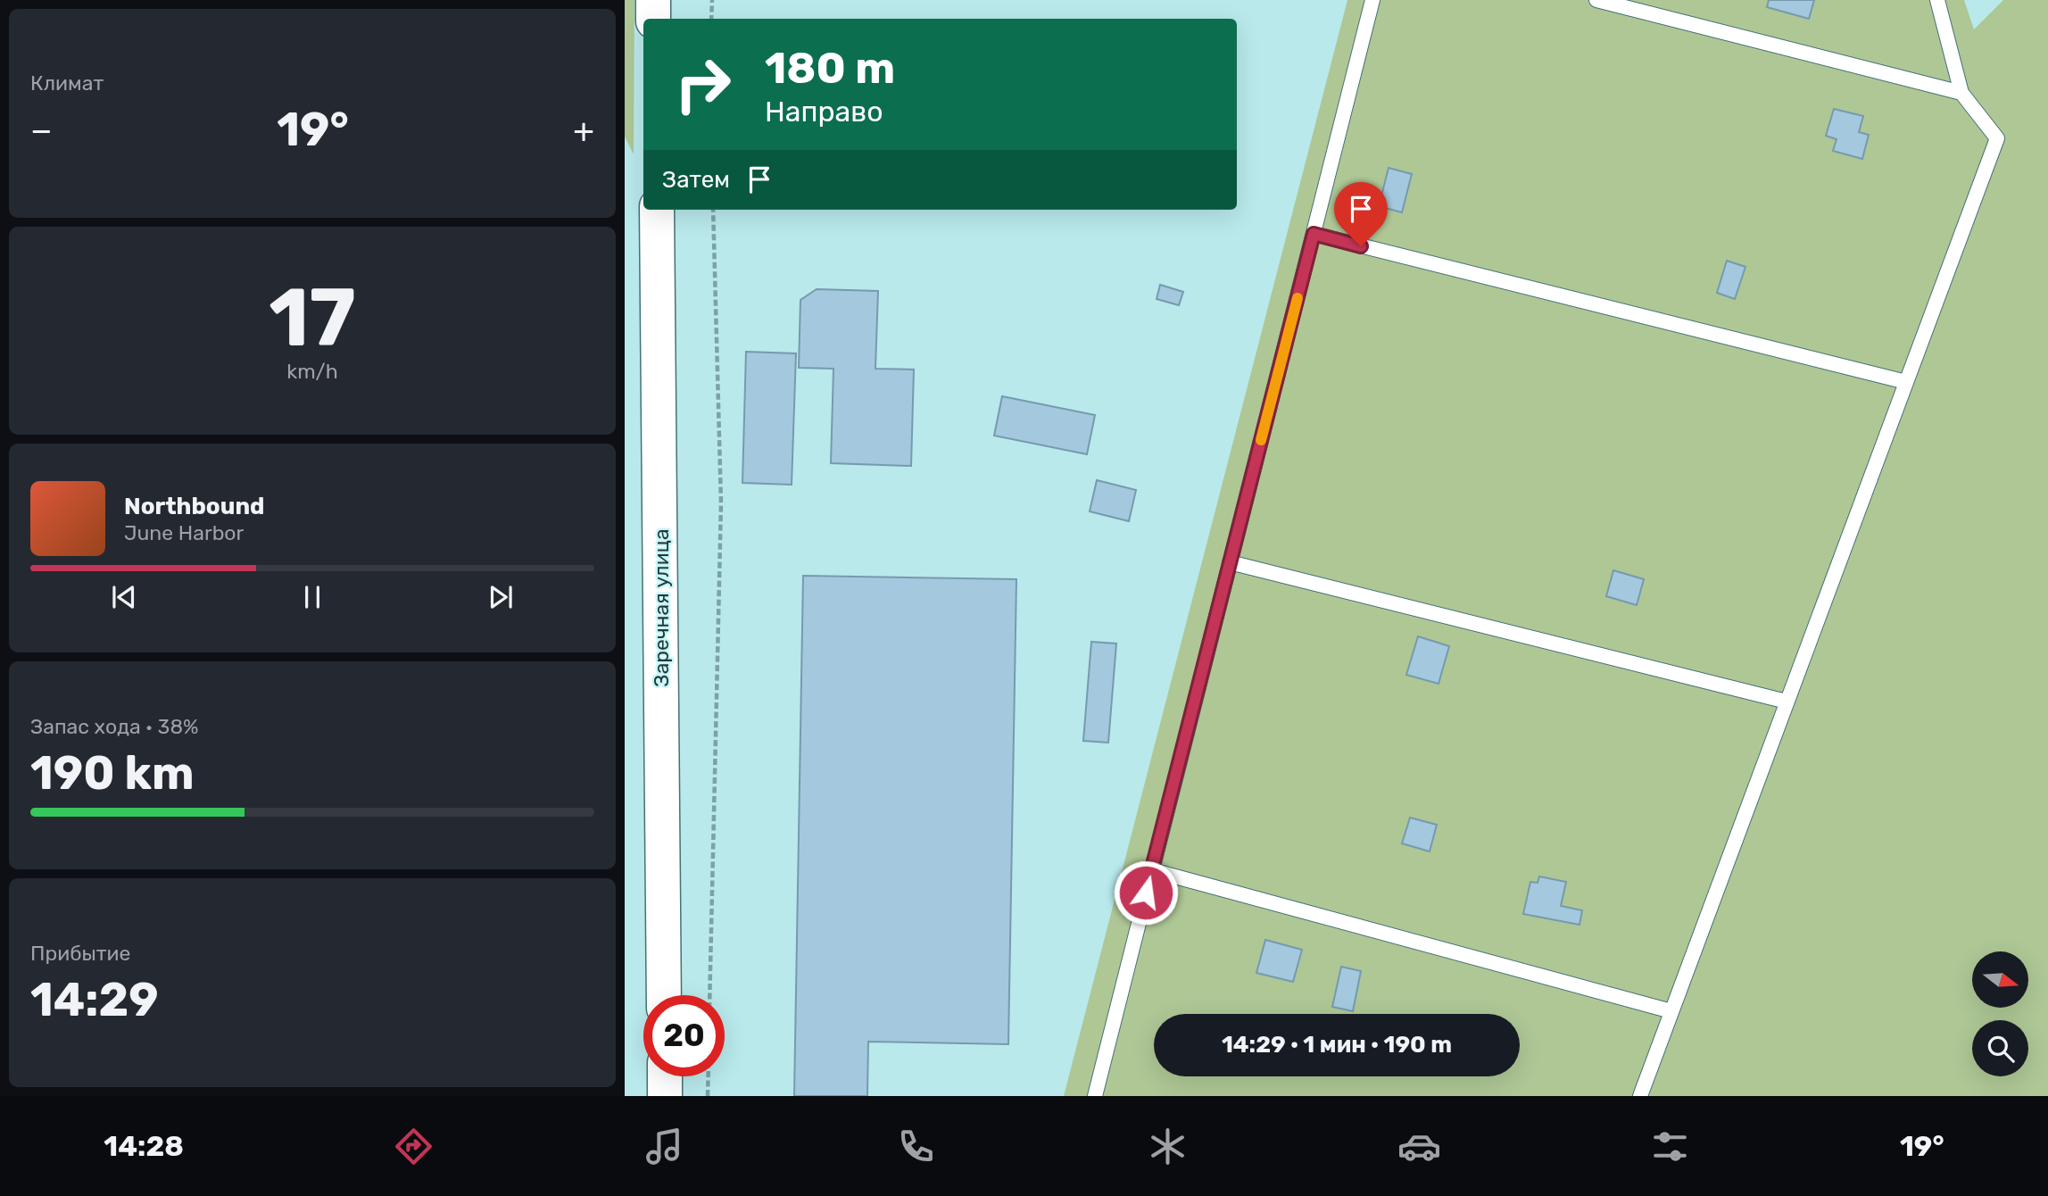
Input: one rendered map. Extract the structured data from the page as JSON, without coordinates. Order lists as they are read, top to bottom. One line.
{"streets":{"street":["Заречная улица"]},"north":"right","page":{"tile":["Климат",["17","km/h"],["Запас хода · 38%","190 km"],["Прибытие","14:29"]],"turn":["180 m","Направо"],"heat":["−","19°","+"],"then":"Затем","song":["Northbound","June Harbor"],"limit":"20","trip":"14:29 · 1 мин · 190 m","tabs":["14:28","19°"]}}
